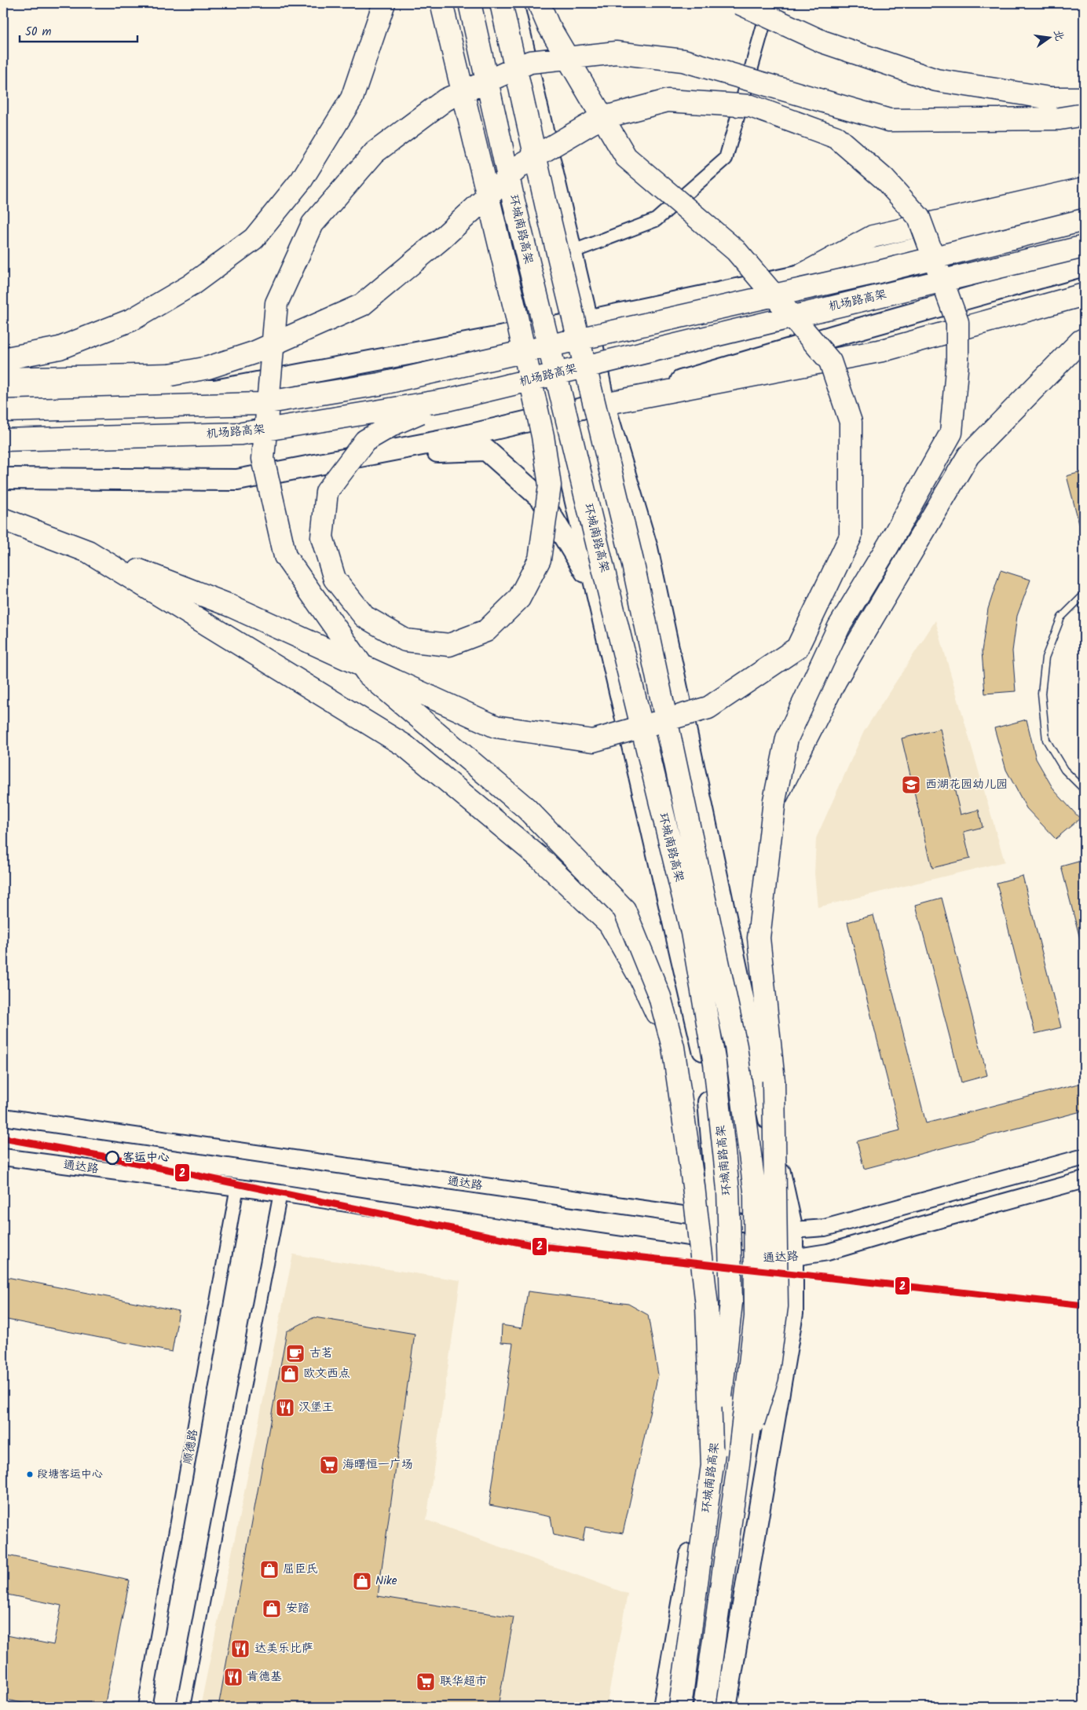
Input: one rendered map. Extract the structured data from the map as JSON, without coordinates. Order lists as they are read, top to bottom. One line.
{"streets":{"highway":["环城南路高架","机场路高架"],"street":["通达路","顺德路"]},"crossings":[["通达路","顺德路"]],"places":{"school or university":["西湖花园幼儿园"],"other":["客运中心","段塘客运中心"],"cafe":["古茗"],"shop":["欧文西点","屈臣氏","Nike","安踏"],"restaurant":["汉堡王","达美乐比萨","肯德基"],"supermarket":["海曙恒一广场","联华超市"]},"lines":["transit line 2"],"scale_bar":"50 m","north":"right"}
